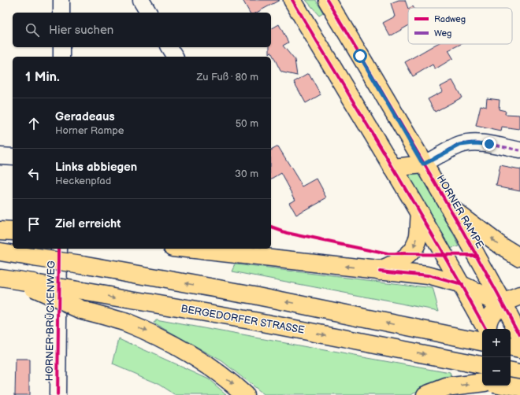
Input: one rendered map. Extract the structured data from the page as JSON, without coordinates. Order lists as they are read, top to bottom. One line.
{"streets":{"main road":["HORNER RAMPE","BERGEDORFER STRASSE"],"street":["HORNER BRÜCKENWEG"]},"legend":["Radweg","Weg"],"page":{"search":"Hier suchen","heading":["1 Min.","Zu Fuß · 80 m"],"list":[["Geradeaus","Horner Rampe","50 m"],["Links abbiegen","Heckenpfad","30 m"],"Ziel erreicht"],"map_buttons":["+","−"]}}
